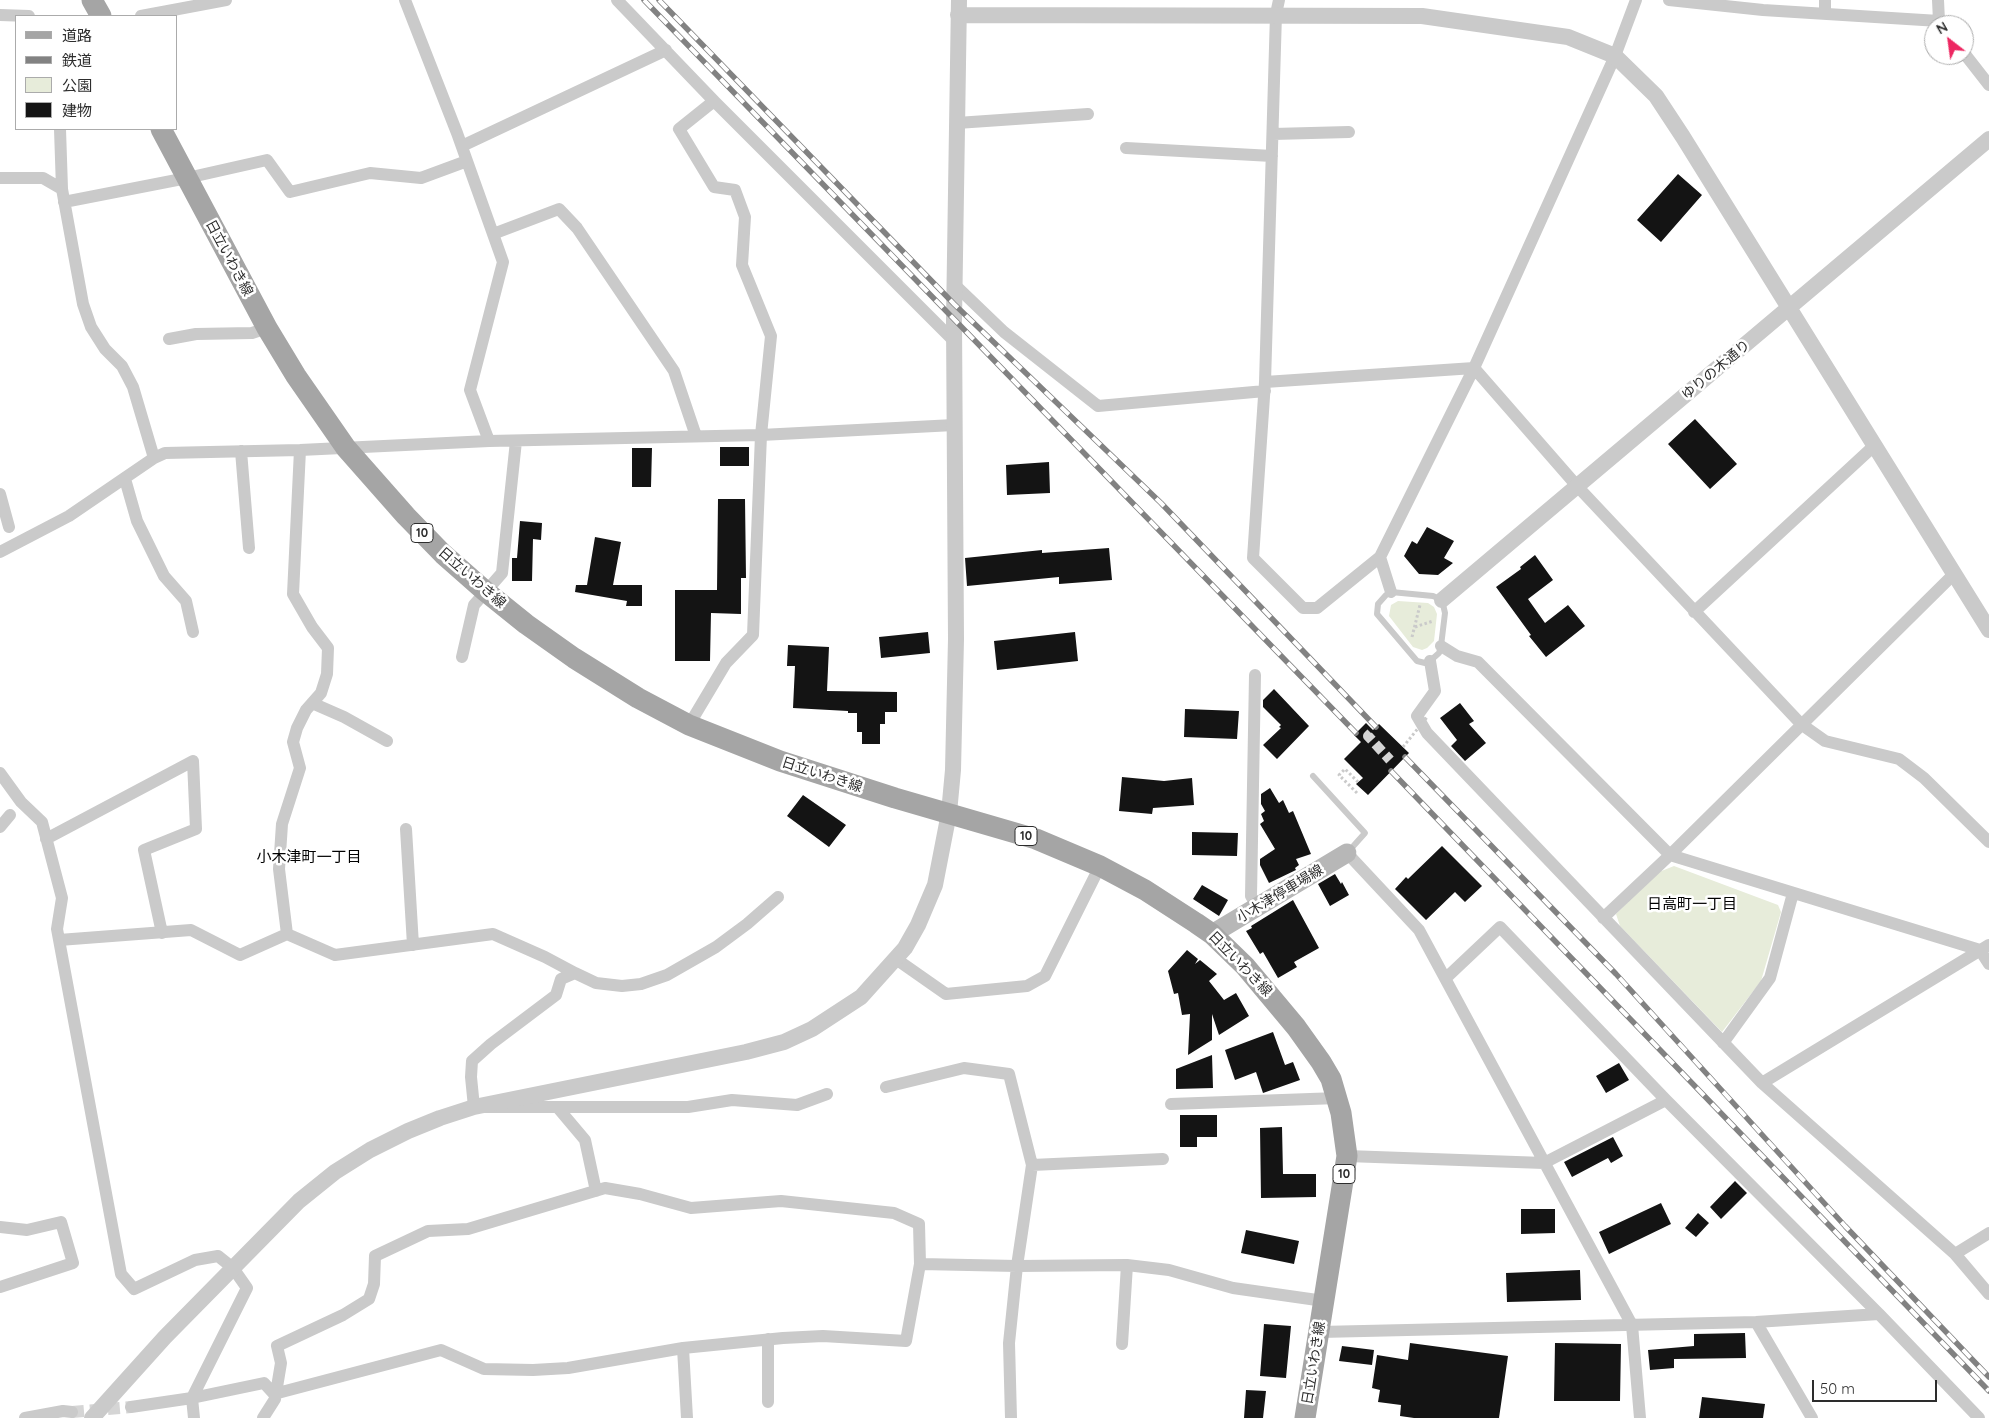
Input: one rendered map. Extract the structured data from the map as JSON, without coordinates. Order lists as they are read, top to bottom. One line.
{"streets":{"main road":["日立いわき線","10","小木津停車場線"],"street":["ゆりの木通り"]},"crossings":[["日立いわき線","小木津停車場線"]],"districts":["小木津町一丁目","日高町一丁目"],"legend":["道路","鉄道","公園","建物"],"scale_bar":"50 m","north":"top left"}
